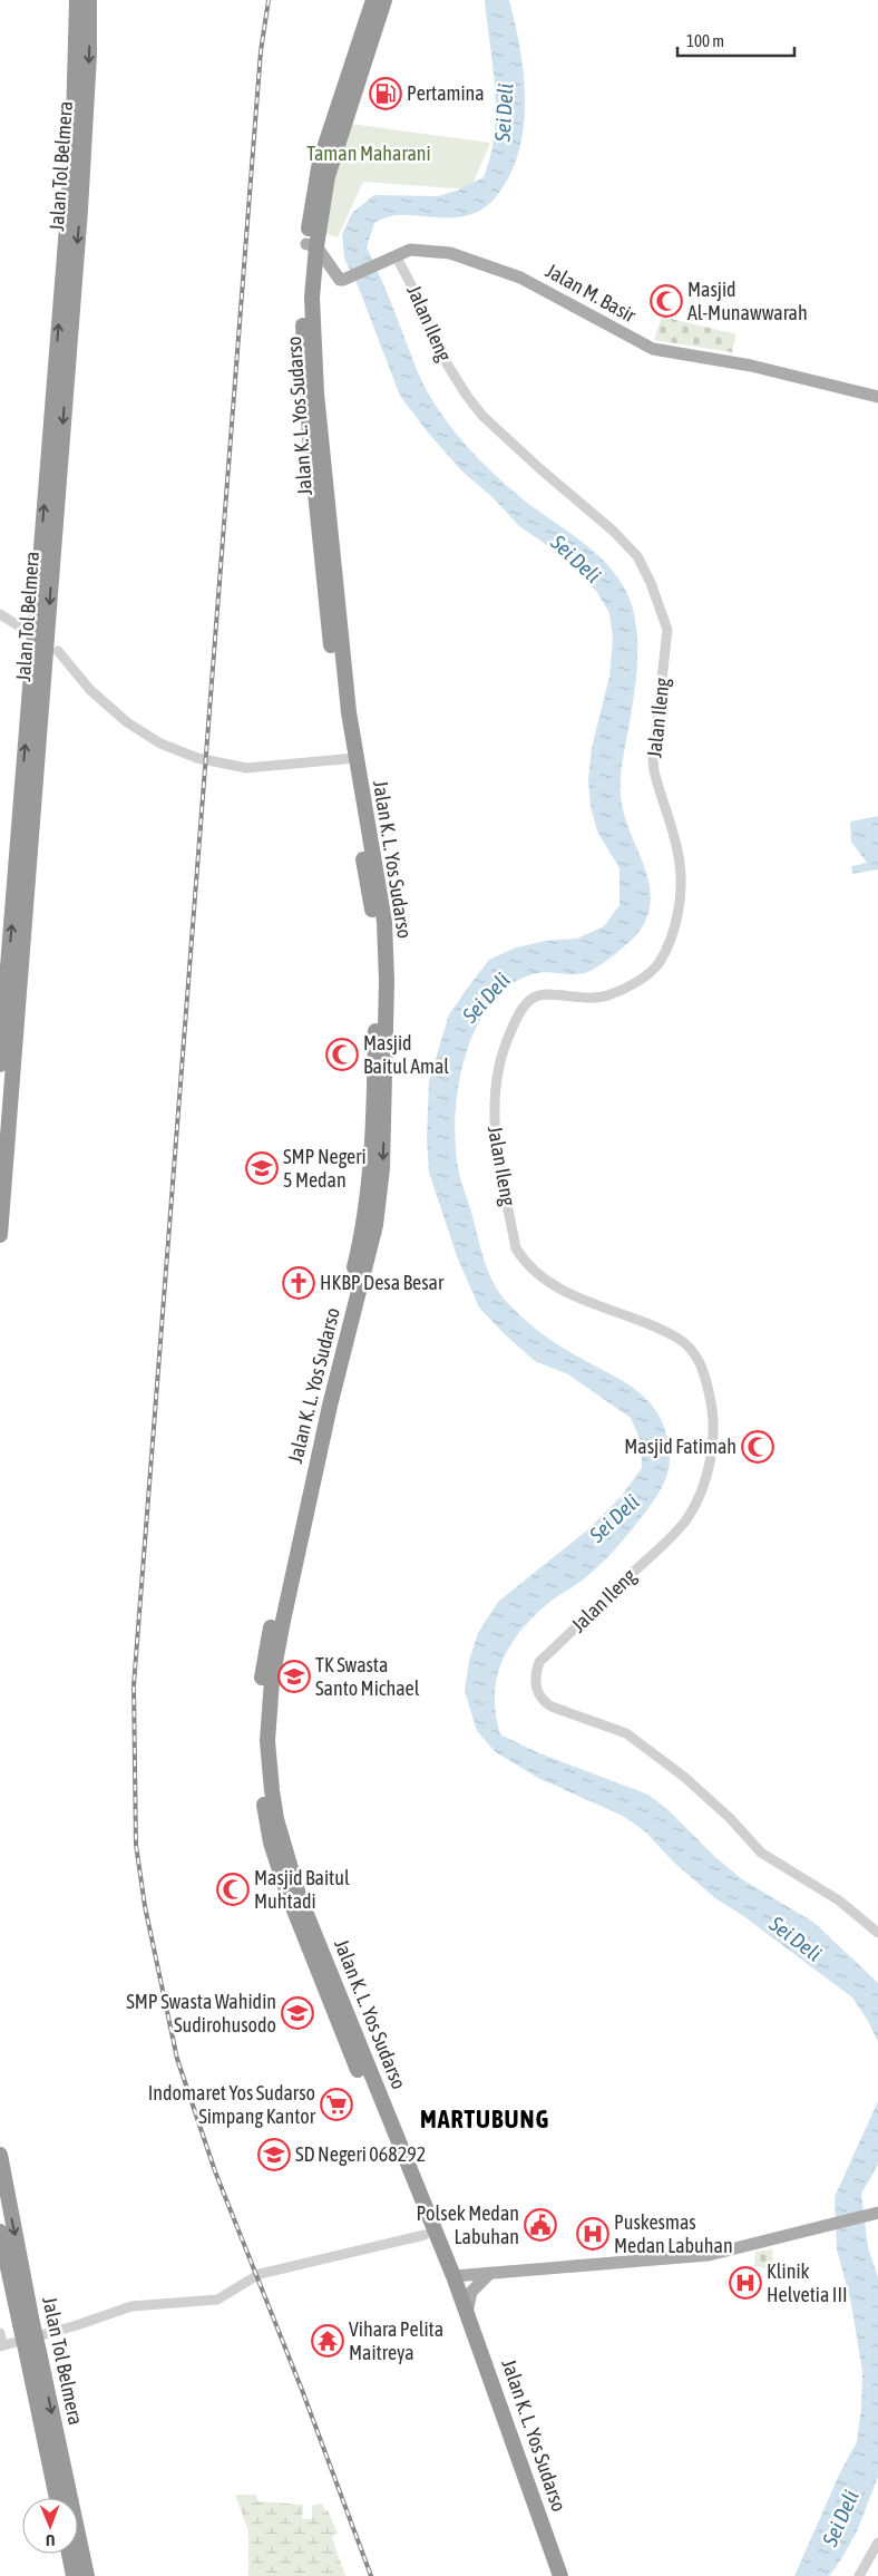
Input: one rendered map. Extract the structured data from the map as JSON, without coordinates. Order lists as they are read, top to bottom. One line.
{"streets":{"highway":["Jalan Tol Belmera","Jalan K. L. Yos Sudarso"],"main road":["Jalan M. Basir"],"street":["Jalan Ileng"]},"crossings":[["Jalan M. Basir","Jalan Ileng"],["Jalan M. Basir","Jalan K. L. Yos Sudarso"]],"districts":["MARTUBUNG"],"water":["Sei Deli"],"parks":["Taman Maharani"],"places":{"fuel station":["Pertamina"],"mosque":["Masjid Al-Munawwarah","Masjid Baitul Amal","Masjid Fatimah","Masjid Baitul Muhtadi"],"school or university":["SMP Negeri 5 Medan","TK Swasta Santo Michael","SMP Swasta Wahidin Sudirohusodo","SD Negeri 068292"],"church":["HKBP Desa Besar"],"supermarket":["Indomaret Yos Sudarso Simpang Kantor"],"public building":["Polsek Medan Labuhan"],"hospital":["Puskesmas Medan Labuhan","Klinik Helvetia III"],"temple":["Vihara Pelita Maitreya"]},"scale_bar":"100 m","north":"bottom"}
